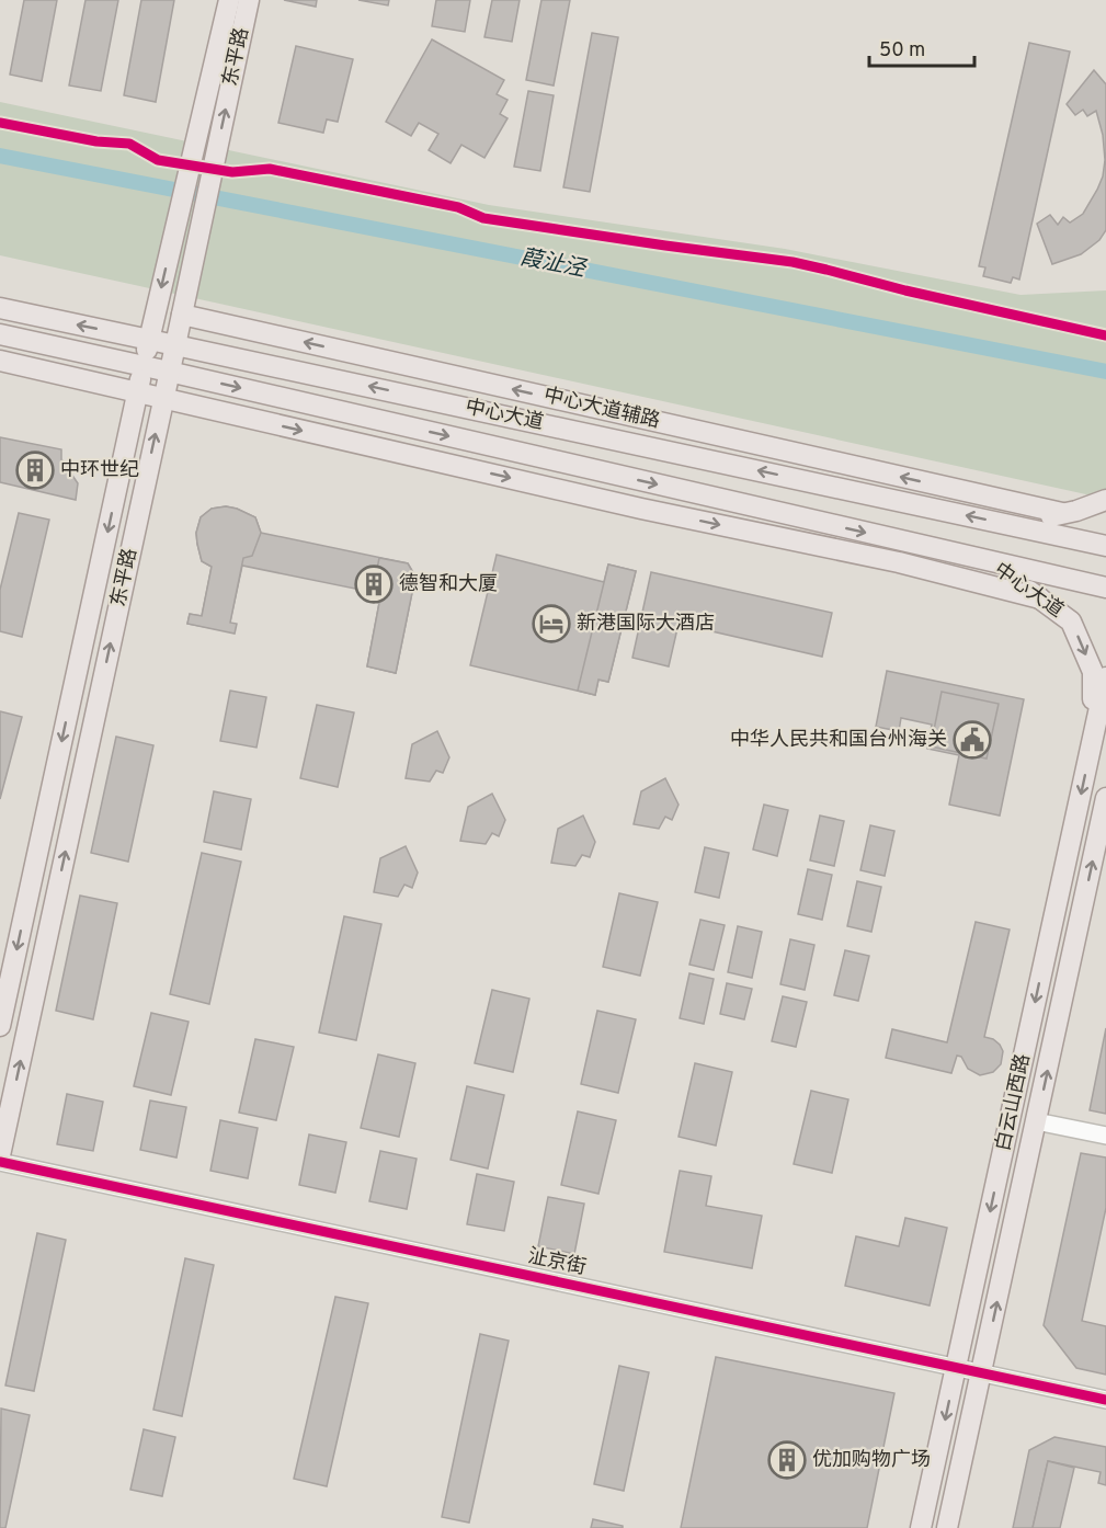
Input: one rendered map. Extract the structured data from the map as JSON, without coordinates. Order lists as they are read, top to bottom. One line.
{"streets":{"main road":["东平路","中心大道辅路","中心大道","白云山西路"],"street":["沚京街"]},"crossings":[["东平路","中心大道辅路"],["东平路","中心大道"],["中心大道辅路","中心大道"],["中心大道","白云山西路"],["白云山西路","沚京街"]],"water":["葭沚泾"],"places":{"building":["中环世纪","德智和大厦","优加购物广场"],"hotel":["新港国际大酒店"],"public building":["中华人民共和国台州海关"]},"scale_bar":"50 m"}
